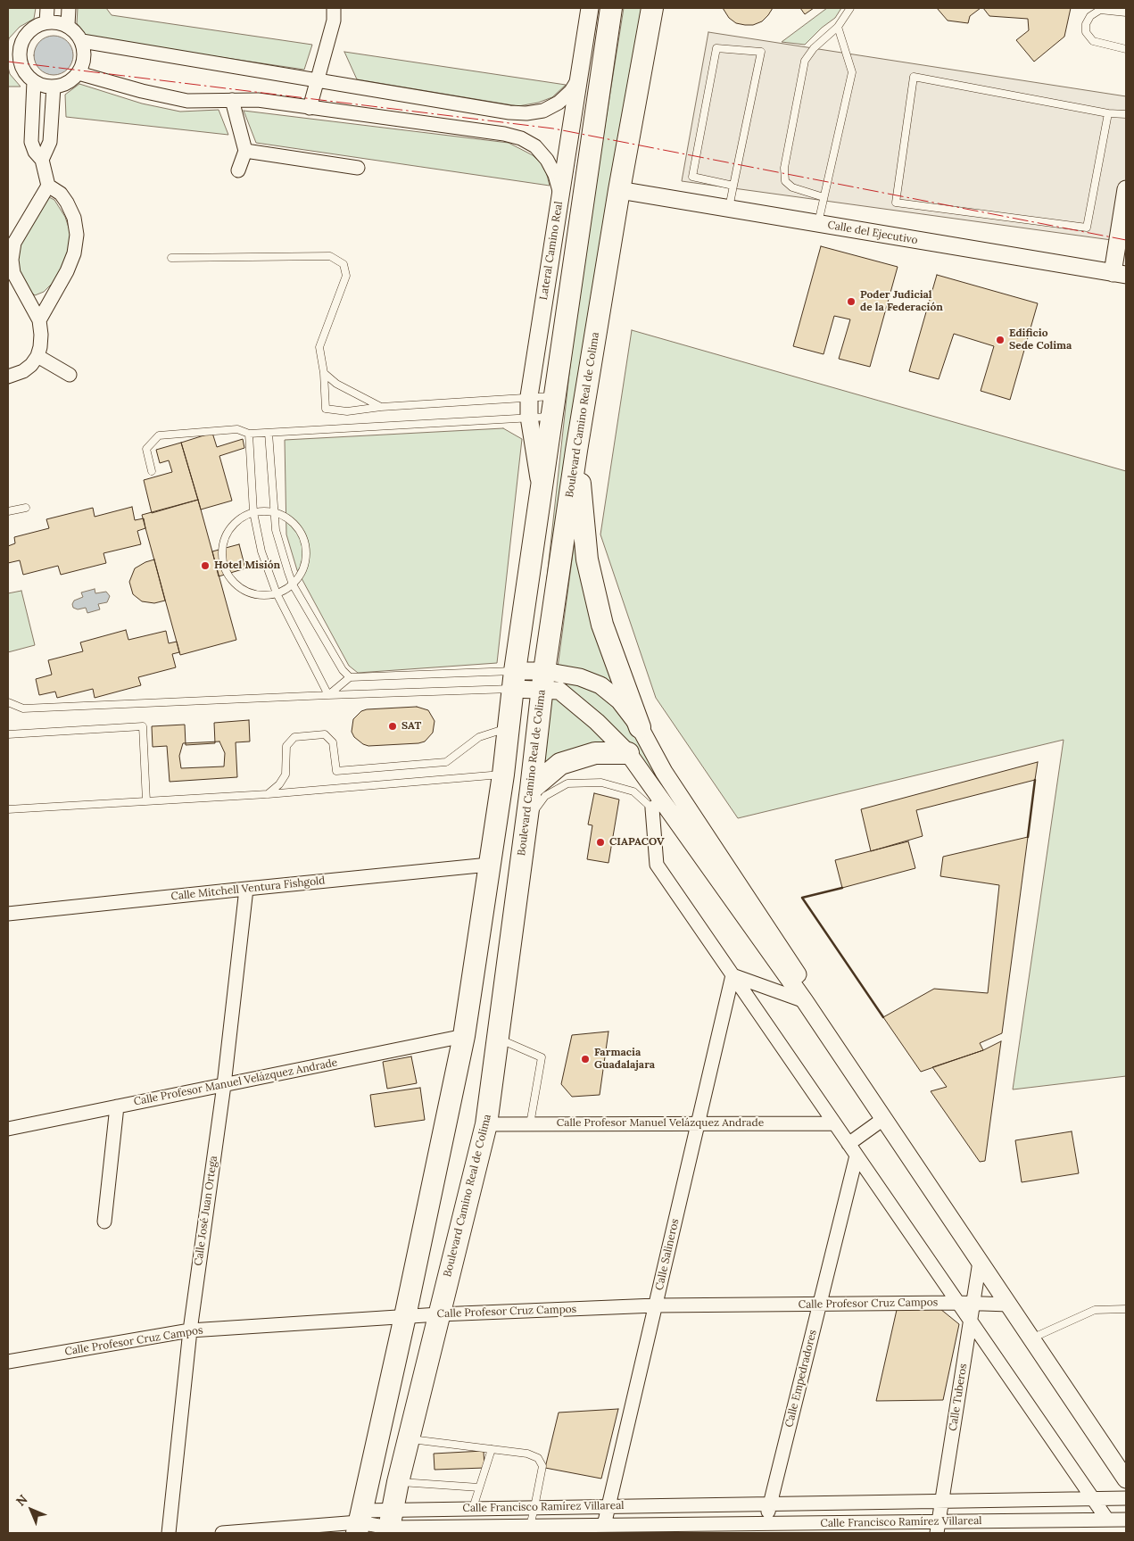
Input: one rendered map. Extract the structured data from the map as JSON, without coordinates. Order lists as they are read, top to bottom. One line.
{"streets":{"main road":["Boulevard Camino Real de Colima"],"street":["Calle del Ejecutivo","Lateral Camino Real","Calle Mitchell Ventura Fishgold","Calle Profesor Manuel Velázquez Andrade","Calle José Juan Ortega","Calle Salineros","Calle Profesor Cruz Campos","Calle Empedradores","Calle Tuberos","Calle Francisco Ramírez Villareal"]},"crossings":[["Calle del Ejecutivo","Boulevard Camino Real de Colima"],["Boulevard Camino Real de Colima","Calle Profesor Manuel Velázquez Andrade"],["Boulevard Camino Real de Colima","Calle Profesor Cruz Campos"],["Boulevard Camino Real de Colima","Calle Francisco Ramírez Villareal"],["Calle Mitchell Ventura Fishgold","Calle José Juan Ortega"],["Calle Profesor Manuel Velázquez Andrade","Calle José Juan Ortega"],["Calle Profesor Manuel Velázquez Andrade","Calle Salineros"],["Calle José Juan Ortega","Calle Profesor Cruz Campos"],["Calle Salineros","Calle Profesor Cruz Campos"],["Calle Salineros","Calle Francisco Ramírez Villareal"],["Calle Profesor Cruz Campos","Calle Empedradores"],["Calle Profesor Cruz Campos","Calle Tuberos"],["Calle Empedradores","Calle Francisco Ramírez Villareal"],["Calle Tuberos","Calle Francisco Ramírez Villareal"]],"places":["Poder Judicial de la Federación","Edificio Sede Colima","Hotel Misión","SAT","CIAPACOV","Farmacia Guadalajara"],"north":"top left"}
